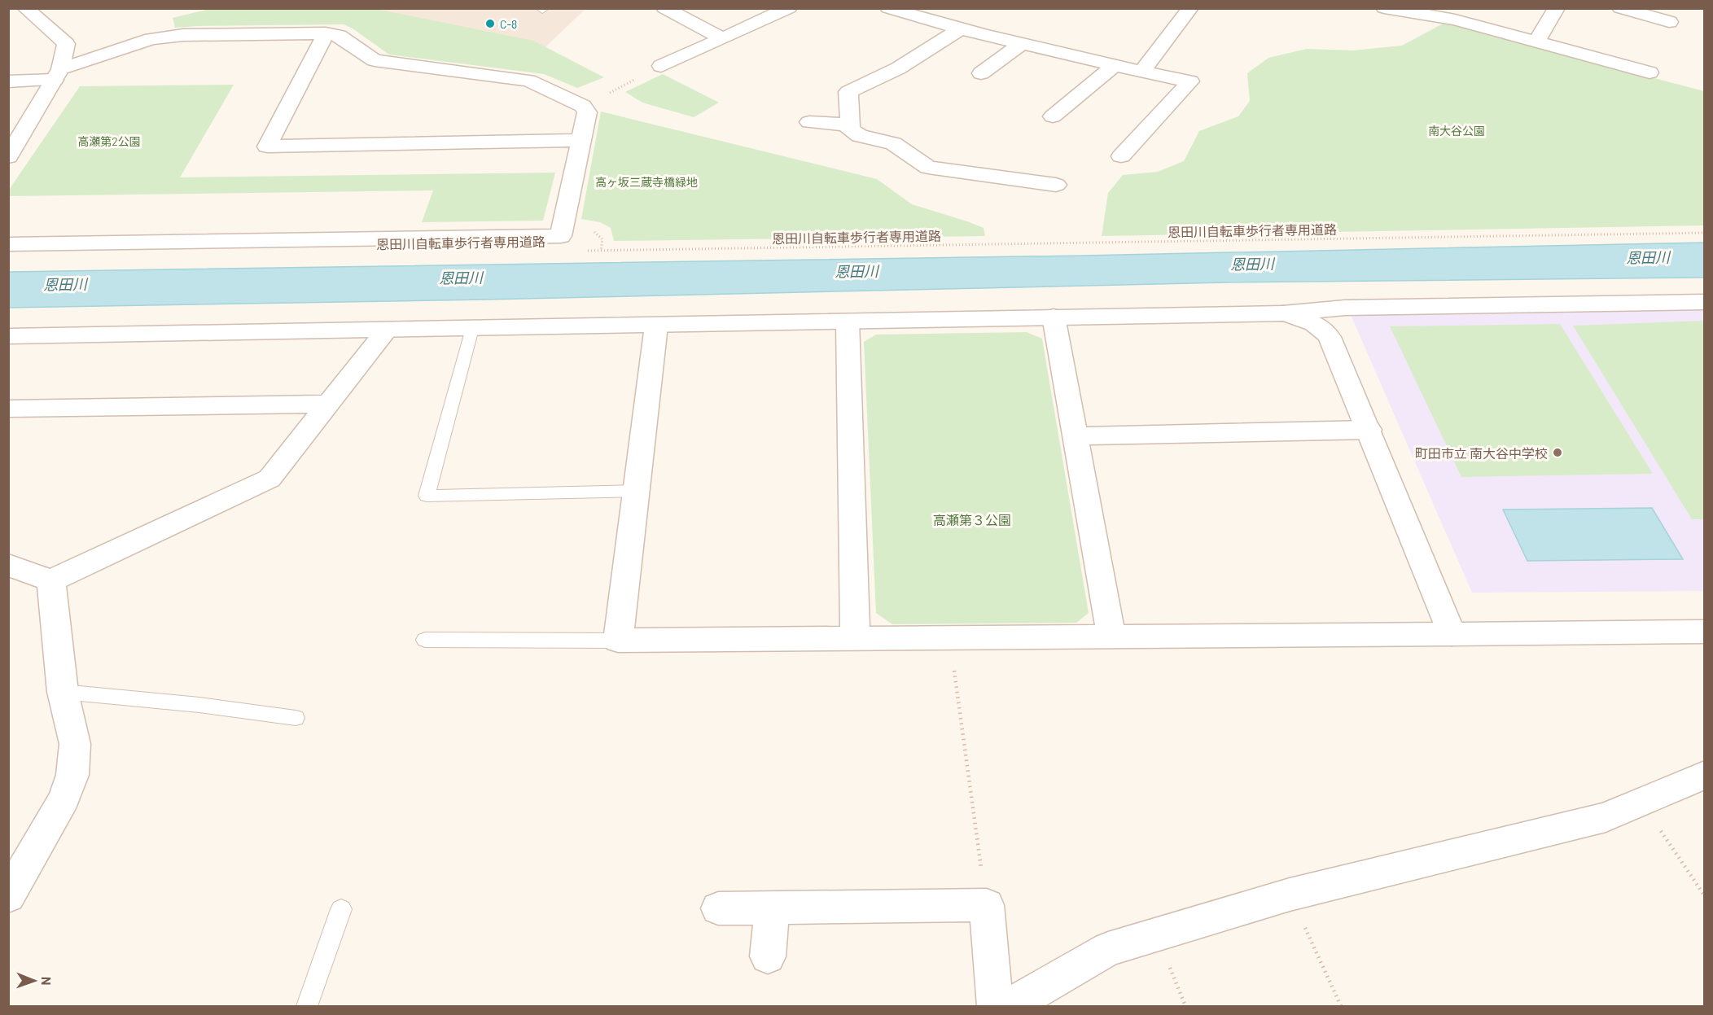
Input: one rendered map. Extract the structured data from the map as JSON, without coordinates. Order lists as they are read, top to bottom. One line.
{"streets":{"path":["恩田川自転車歩行者専用道路"]},"water":["恩田川"],"parks":["南大谷公園","高瀬第2公園","高ヶ坂三蔵寺橋緑地","高瀬第３公園"],"places":["C-8","町田市立 南大谷中学校"],"north":"right"}
